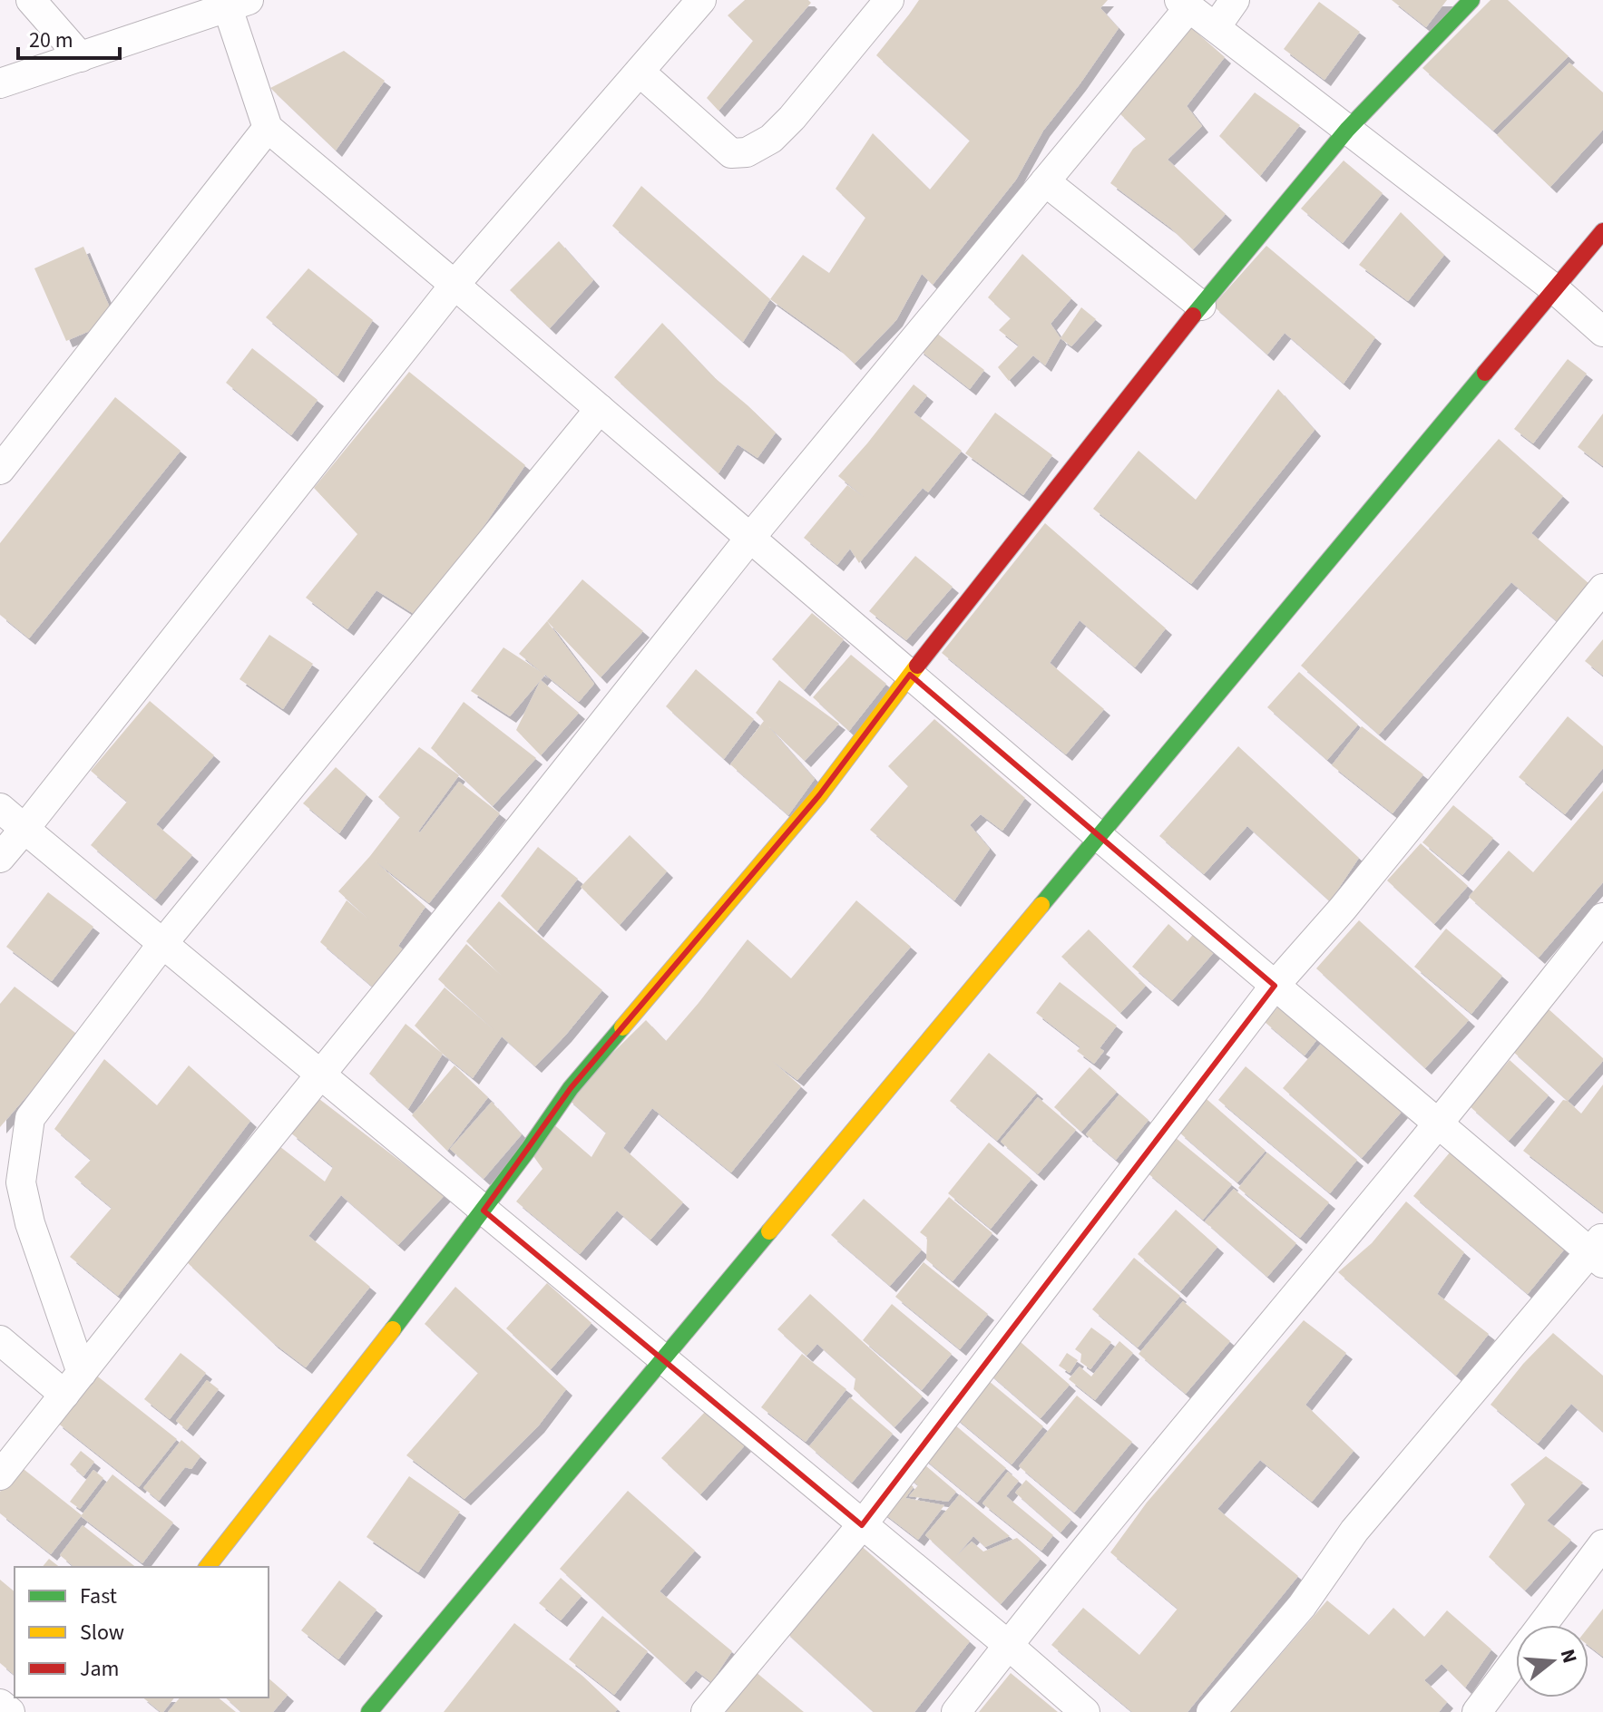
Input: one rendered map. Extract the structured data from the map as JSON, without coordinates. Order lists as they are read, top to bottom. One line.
{"legend":["Fast","Slow","Jam"],"scale_bar":"20 m","north":"right"}
